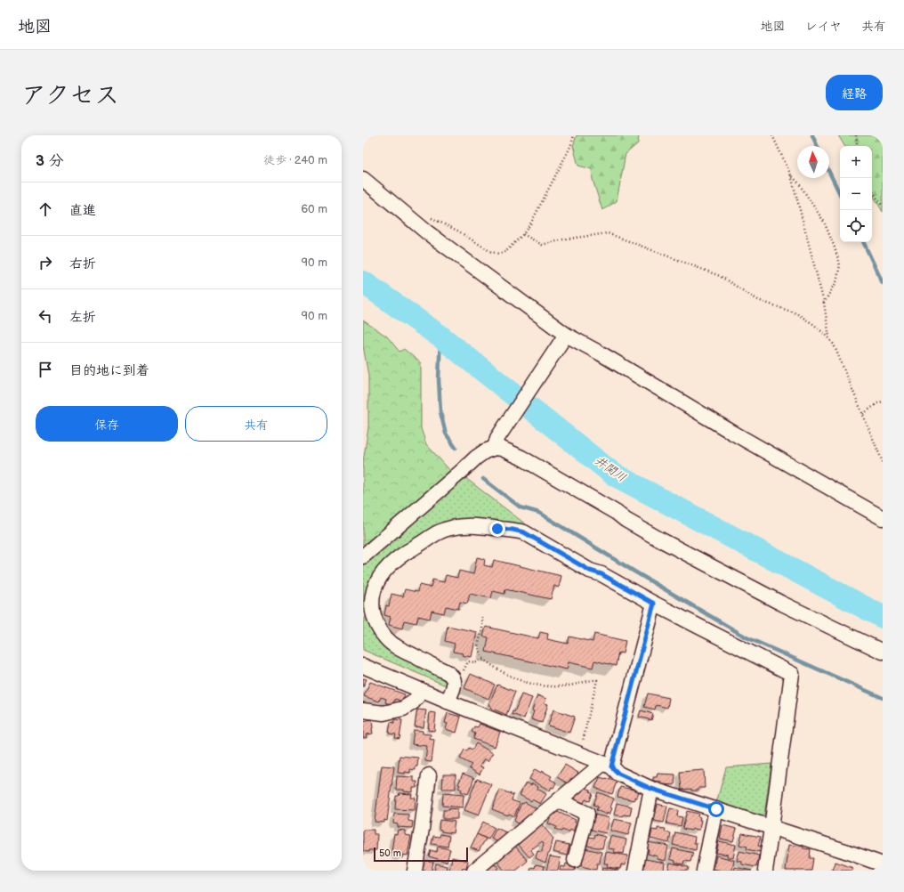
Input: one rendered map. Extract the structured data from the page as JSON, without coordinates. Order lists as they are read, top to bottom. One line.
{"water":["井関川"],"scale_bar":"50 m","north":"top","page":{"header":"地図","nav":["地図","レイヤ","共有"],"title":"アクセス","buttons":["経路",["保存","共有"]],"heading":["3 分","徒歩 · 240 m"],"map_buttons":["+","−"],"list":[["直進","60 m"],["右折","90 m"],["左折","90 m"],"目的地に到着"],"scale":"50 m"}}
